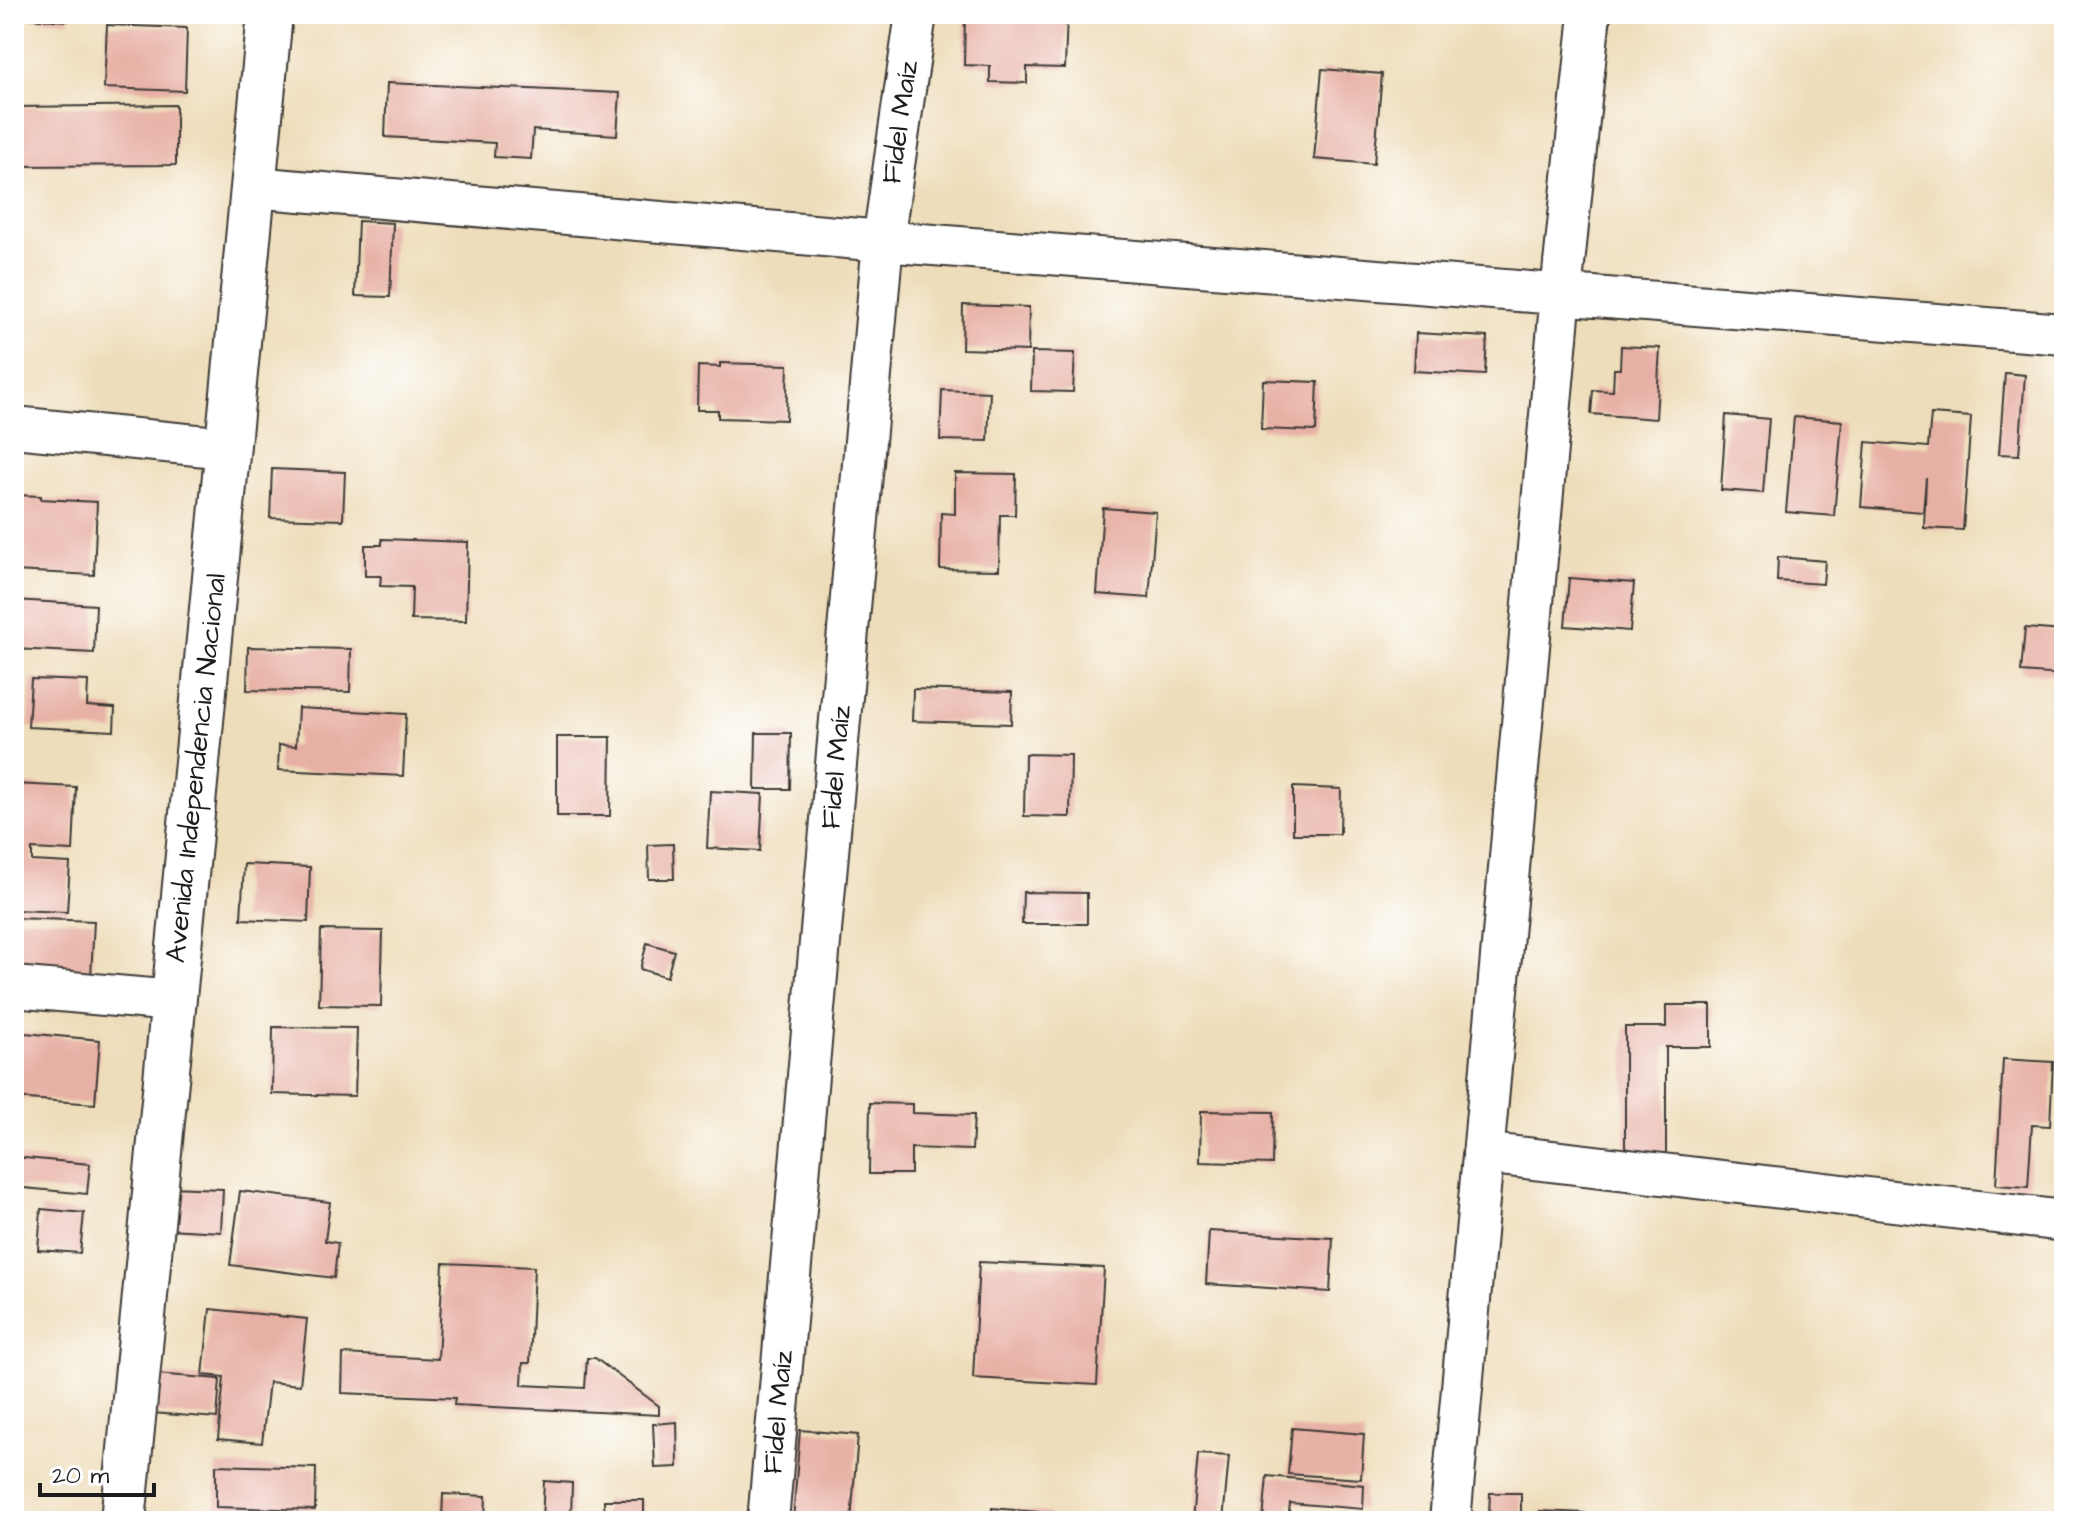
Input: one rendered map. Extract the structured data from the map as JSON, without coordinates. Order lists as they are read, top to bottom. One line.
{"streets":{"main road":["Avenida Independencia Nacional"],"street":["Fidel Maíz"]},"scale_bar":"20 m"}
